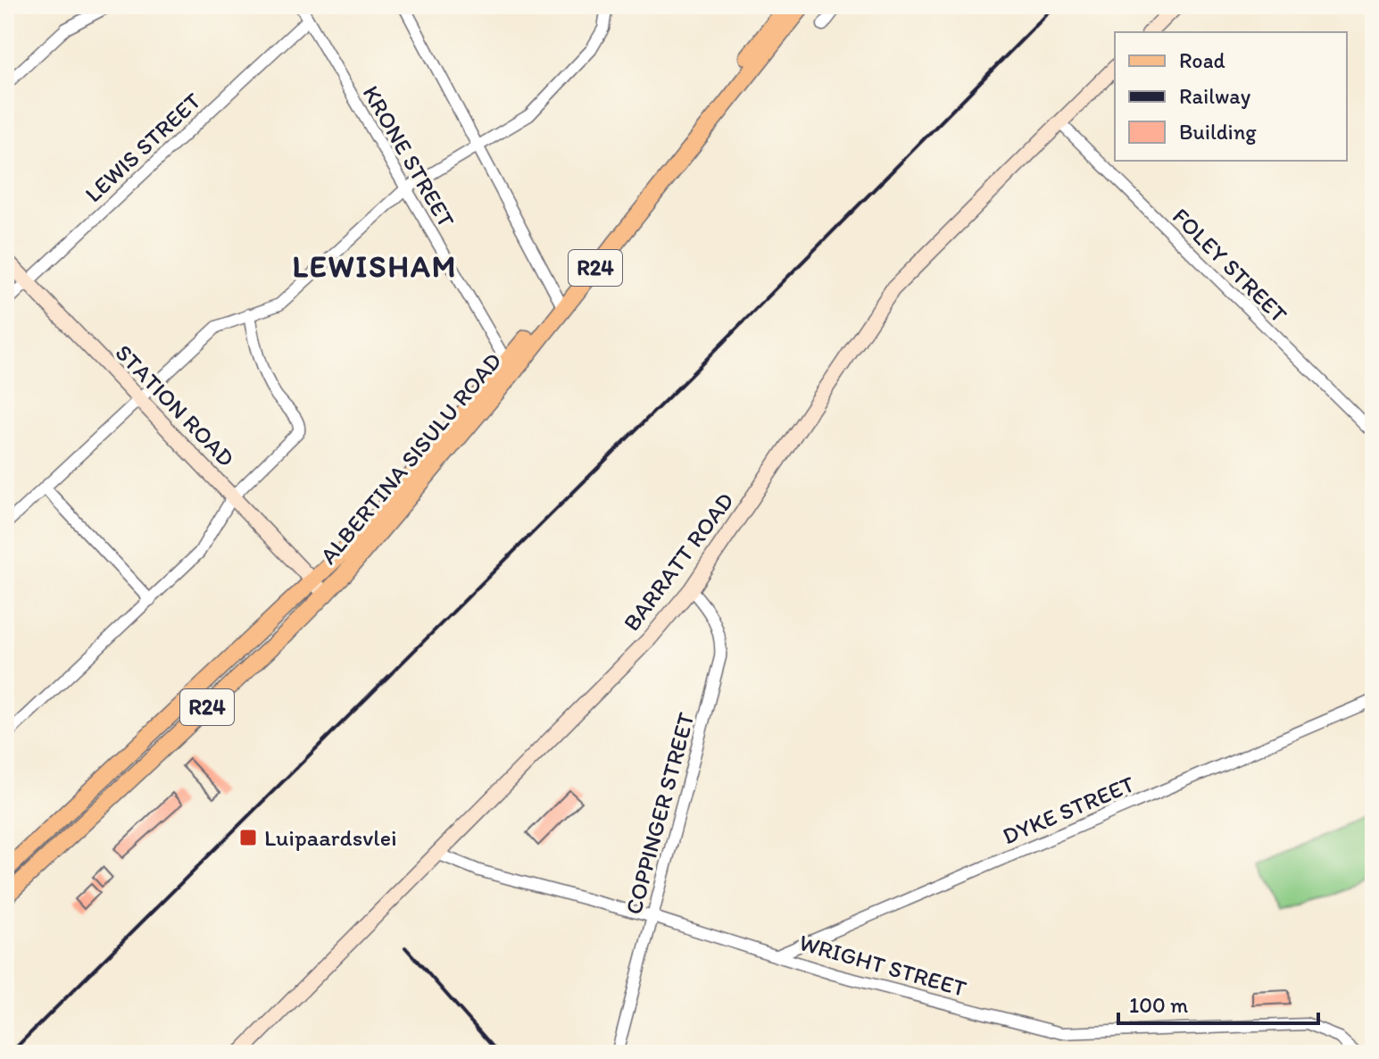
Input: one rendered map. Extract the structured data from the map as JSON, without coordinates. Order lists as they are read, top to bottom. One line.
{"streets":{"main road":["R24","STATION ROAD","ALBERTINA SISULU ROAD","BARRATT ROAD"],"street":["LEWIS STREET","KRONE STREET","FOLEY STREET","DYKE STREET","COPPINGER STREET","WRIGHT STREET"]},"crossings":[["LEWIS STREET","KRONE STREET"],["LEWIS STREET","STATION ROAD"],["KRONE STREET","ALBERTINA SISULU ROAD"],["FOLEY STREET","BARRATT ROAD"],["STATION ROAD","ALBERTINA SISULU ROAD"],["BARRATT ROAD","COPPINGER STREET"],["BARRATT ROAD","WRIGHT STREET"],["DYKE STREET","WRIGHT STREET"],["COPPINGER STREET","WRIGHT STREET"]],"districts":["LEWISHAM"],"places":{"transit":["Luipaardsvlei"]},"legend":["Road","Railway","Building"],"scale_bar":"100 m"}
